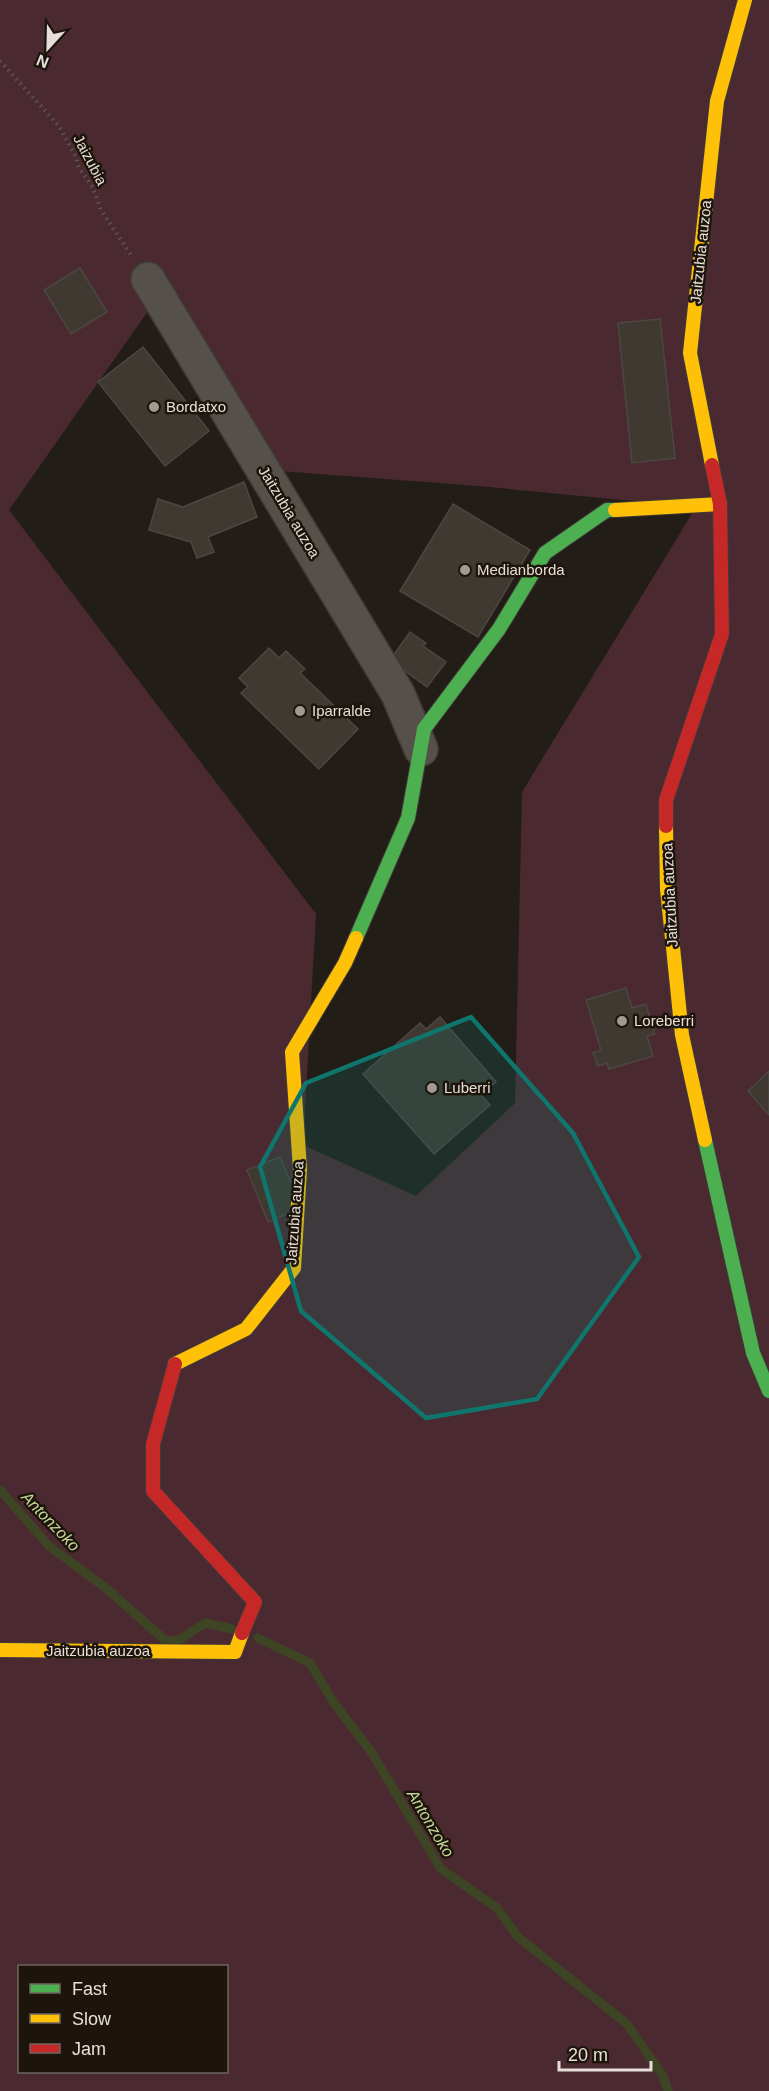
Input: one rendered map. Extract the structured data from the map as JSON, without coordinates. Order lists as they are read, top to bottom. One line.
{"streets":{"street":["Jaitzubia auzoa"],"path":["Jaizubia"]},"crossings":[["Jaizubia","Jaitzubia auzoa"]],"water":["Antonzoko"],"places":["Bordatxo","Medianborda","Iparralde","Loreberri","Luberri"],"legend":["Fast","Slow","Jam"],"scale_bar":"20 m","north":"bottom"}
